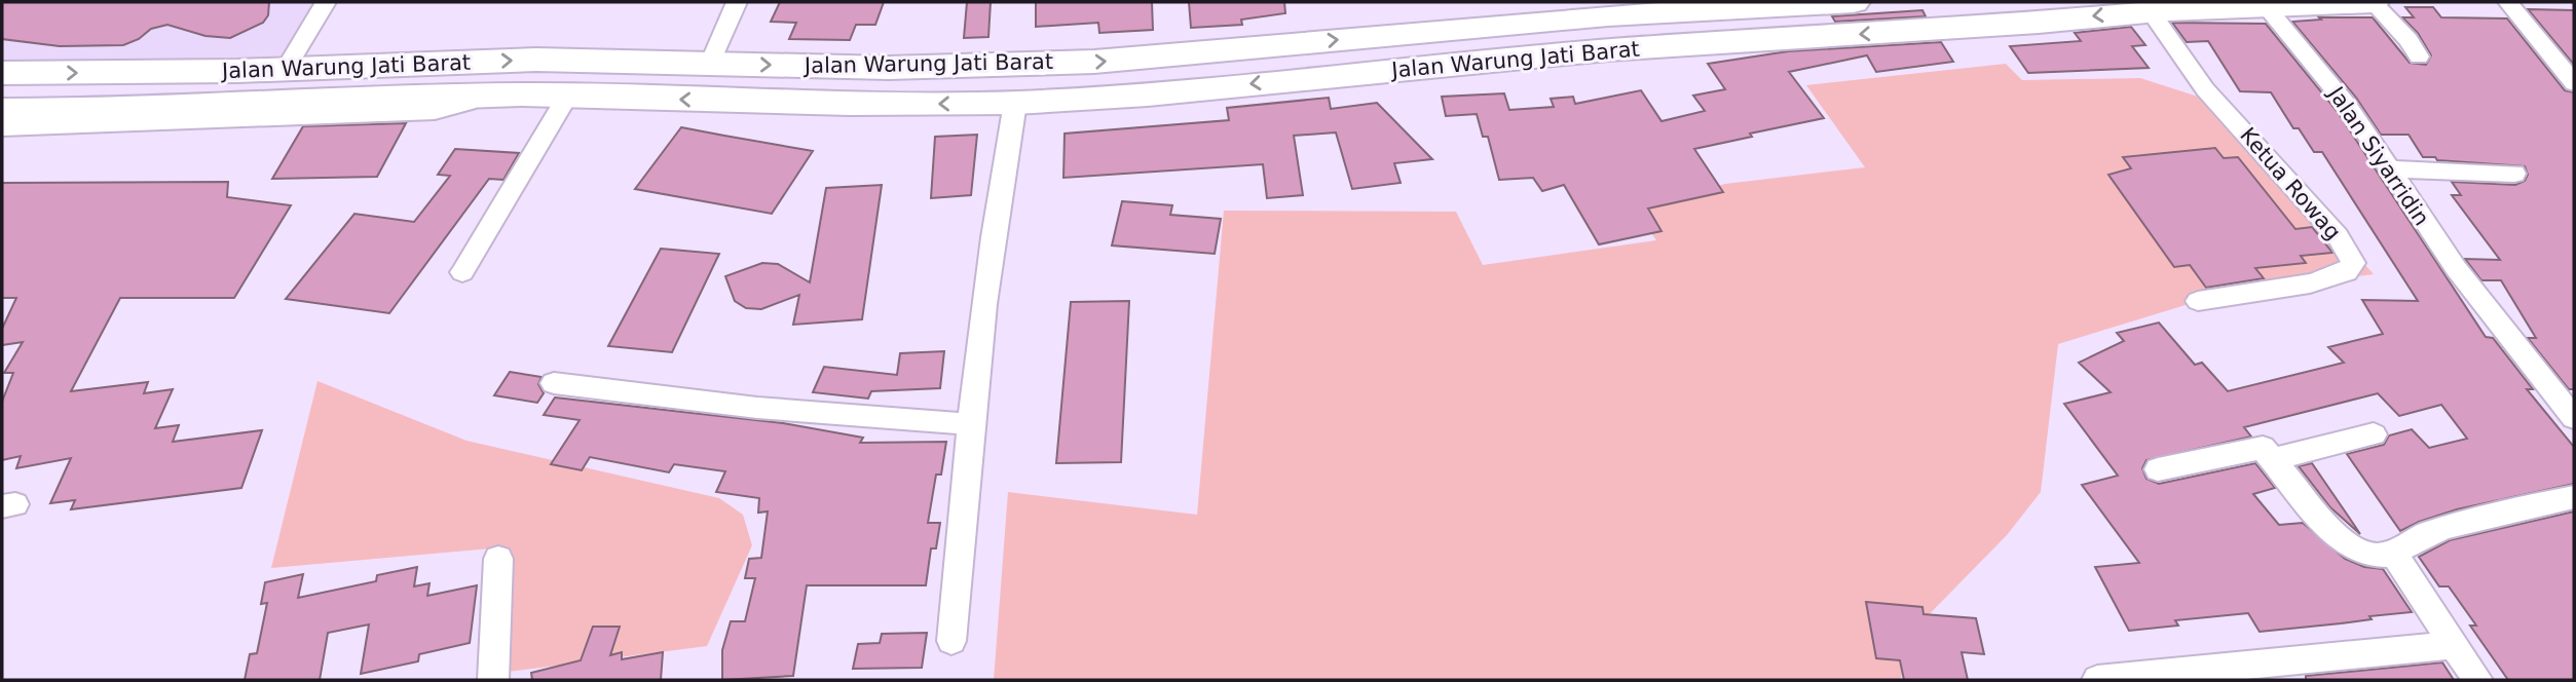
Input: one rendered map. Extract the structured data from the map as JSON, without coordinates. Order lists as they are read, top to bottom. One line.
{"streets":{"main road":["Jalan Warung Jati Barat"],"street":["Jalan Siyarridin","Ketua Rowag"]},"crossings":[["Jalan Warung Jati Barat","Jalan Siyarridin"],["Jalan Warung Jati Barat","Ketua Rowag"]]}
